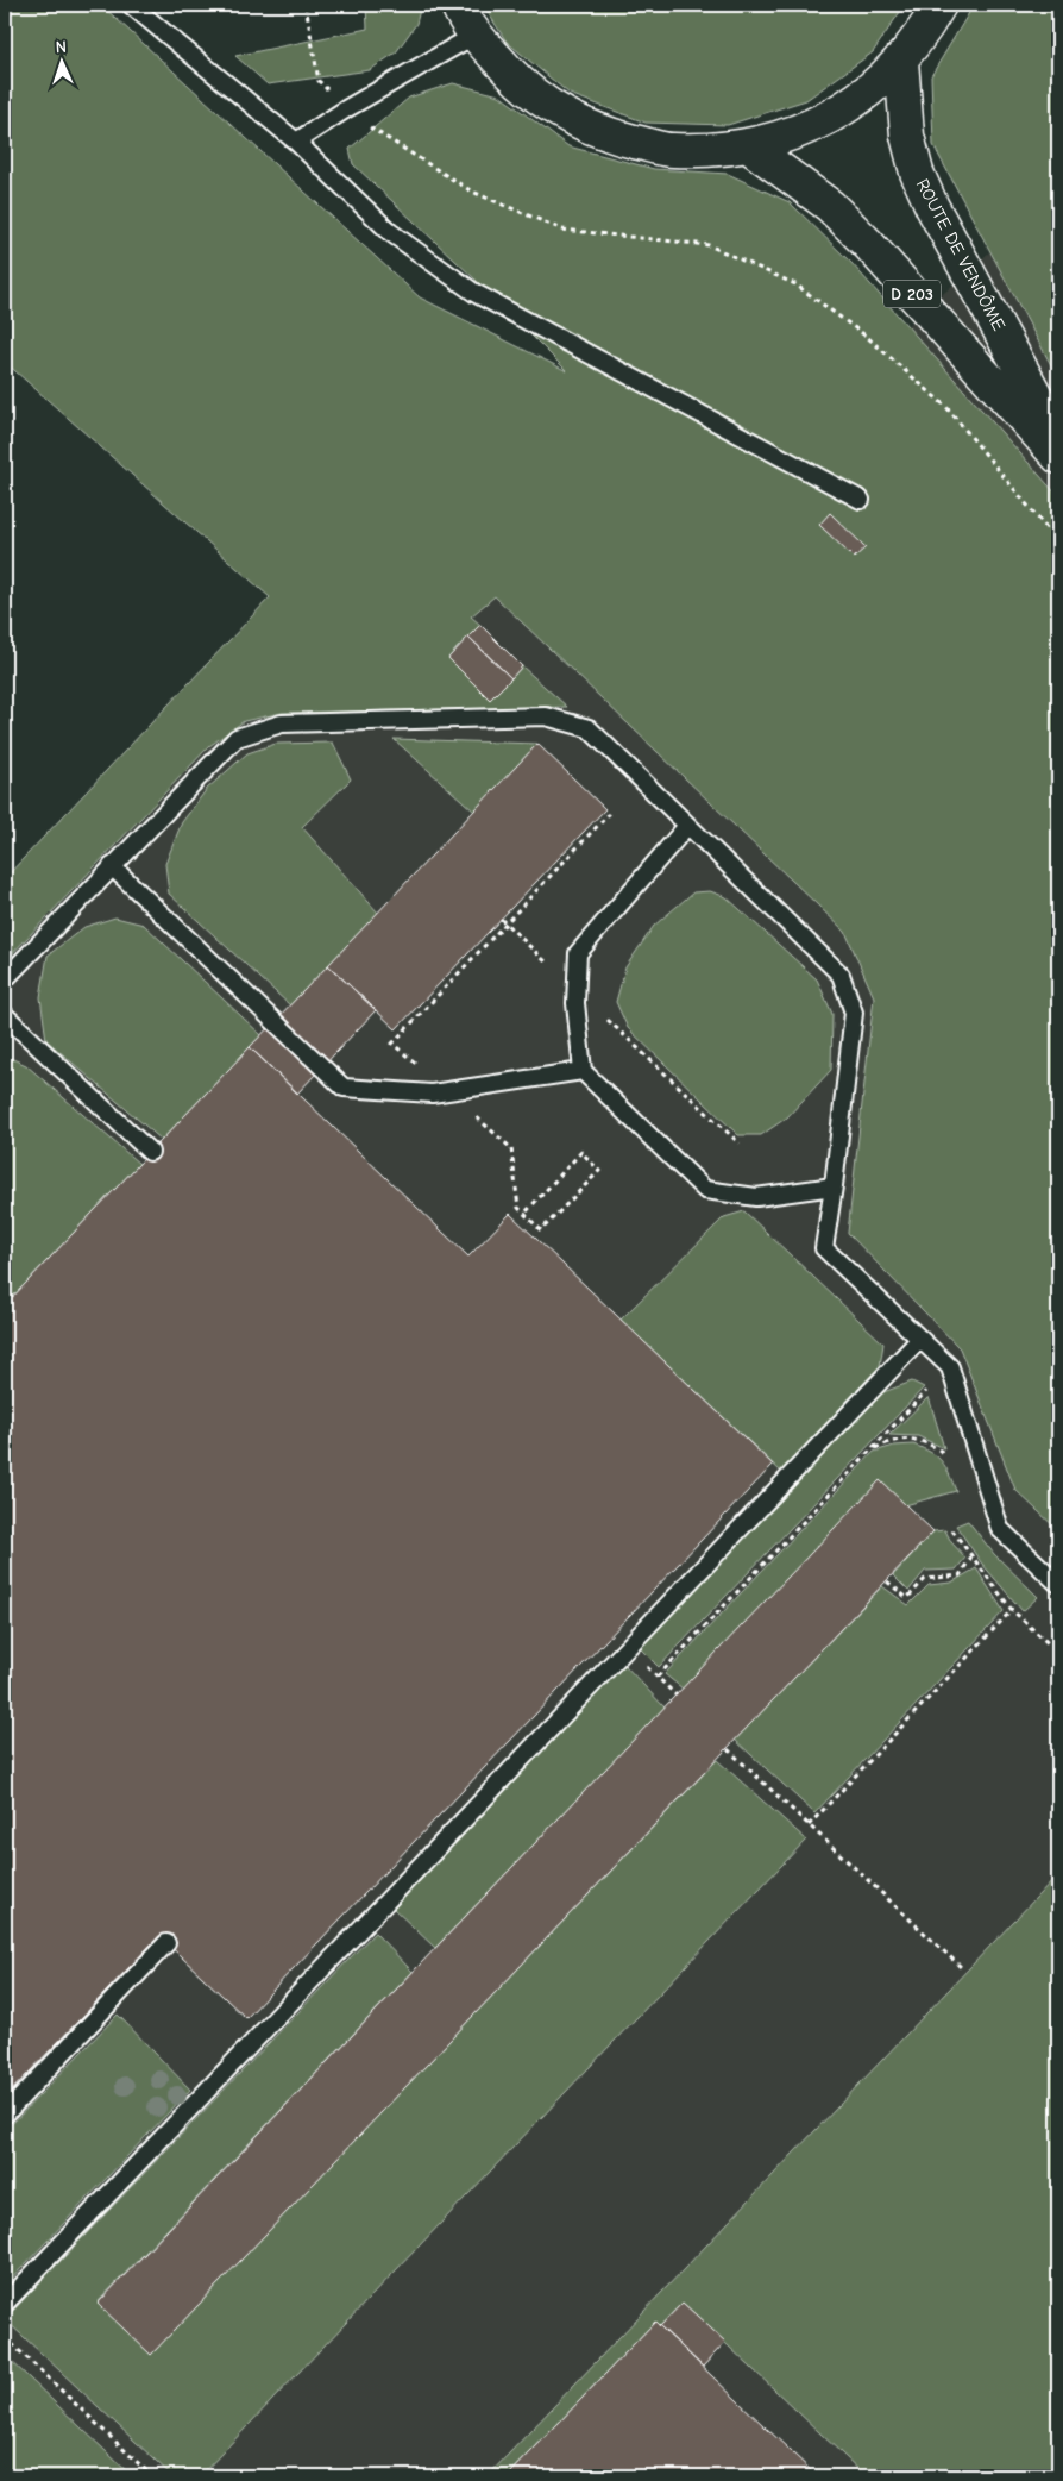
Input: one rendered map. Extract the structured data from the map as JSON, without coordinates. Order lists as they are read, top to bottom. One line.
{"streets":{"main road":["ROUTE DE VENDÔME","D 203"]},"north":"top"}
